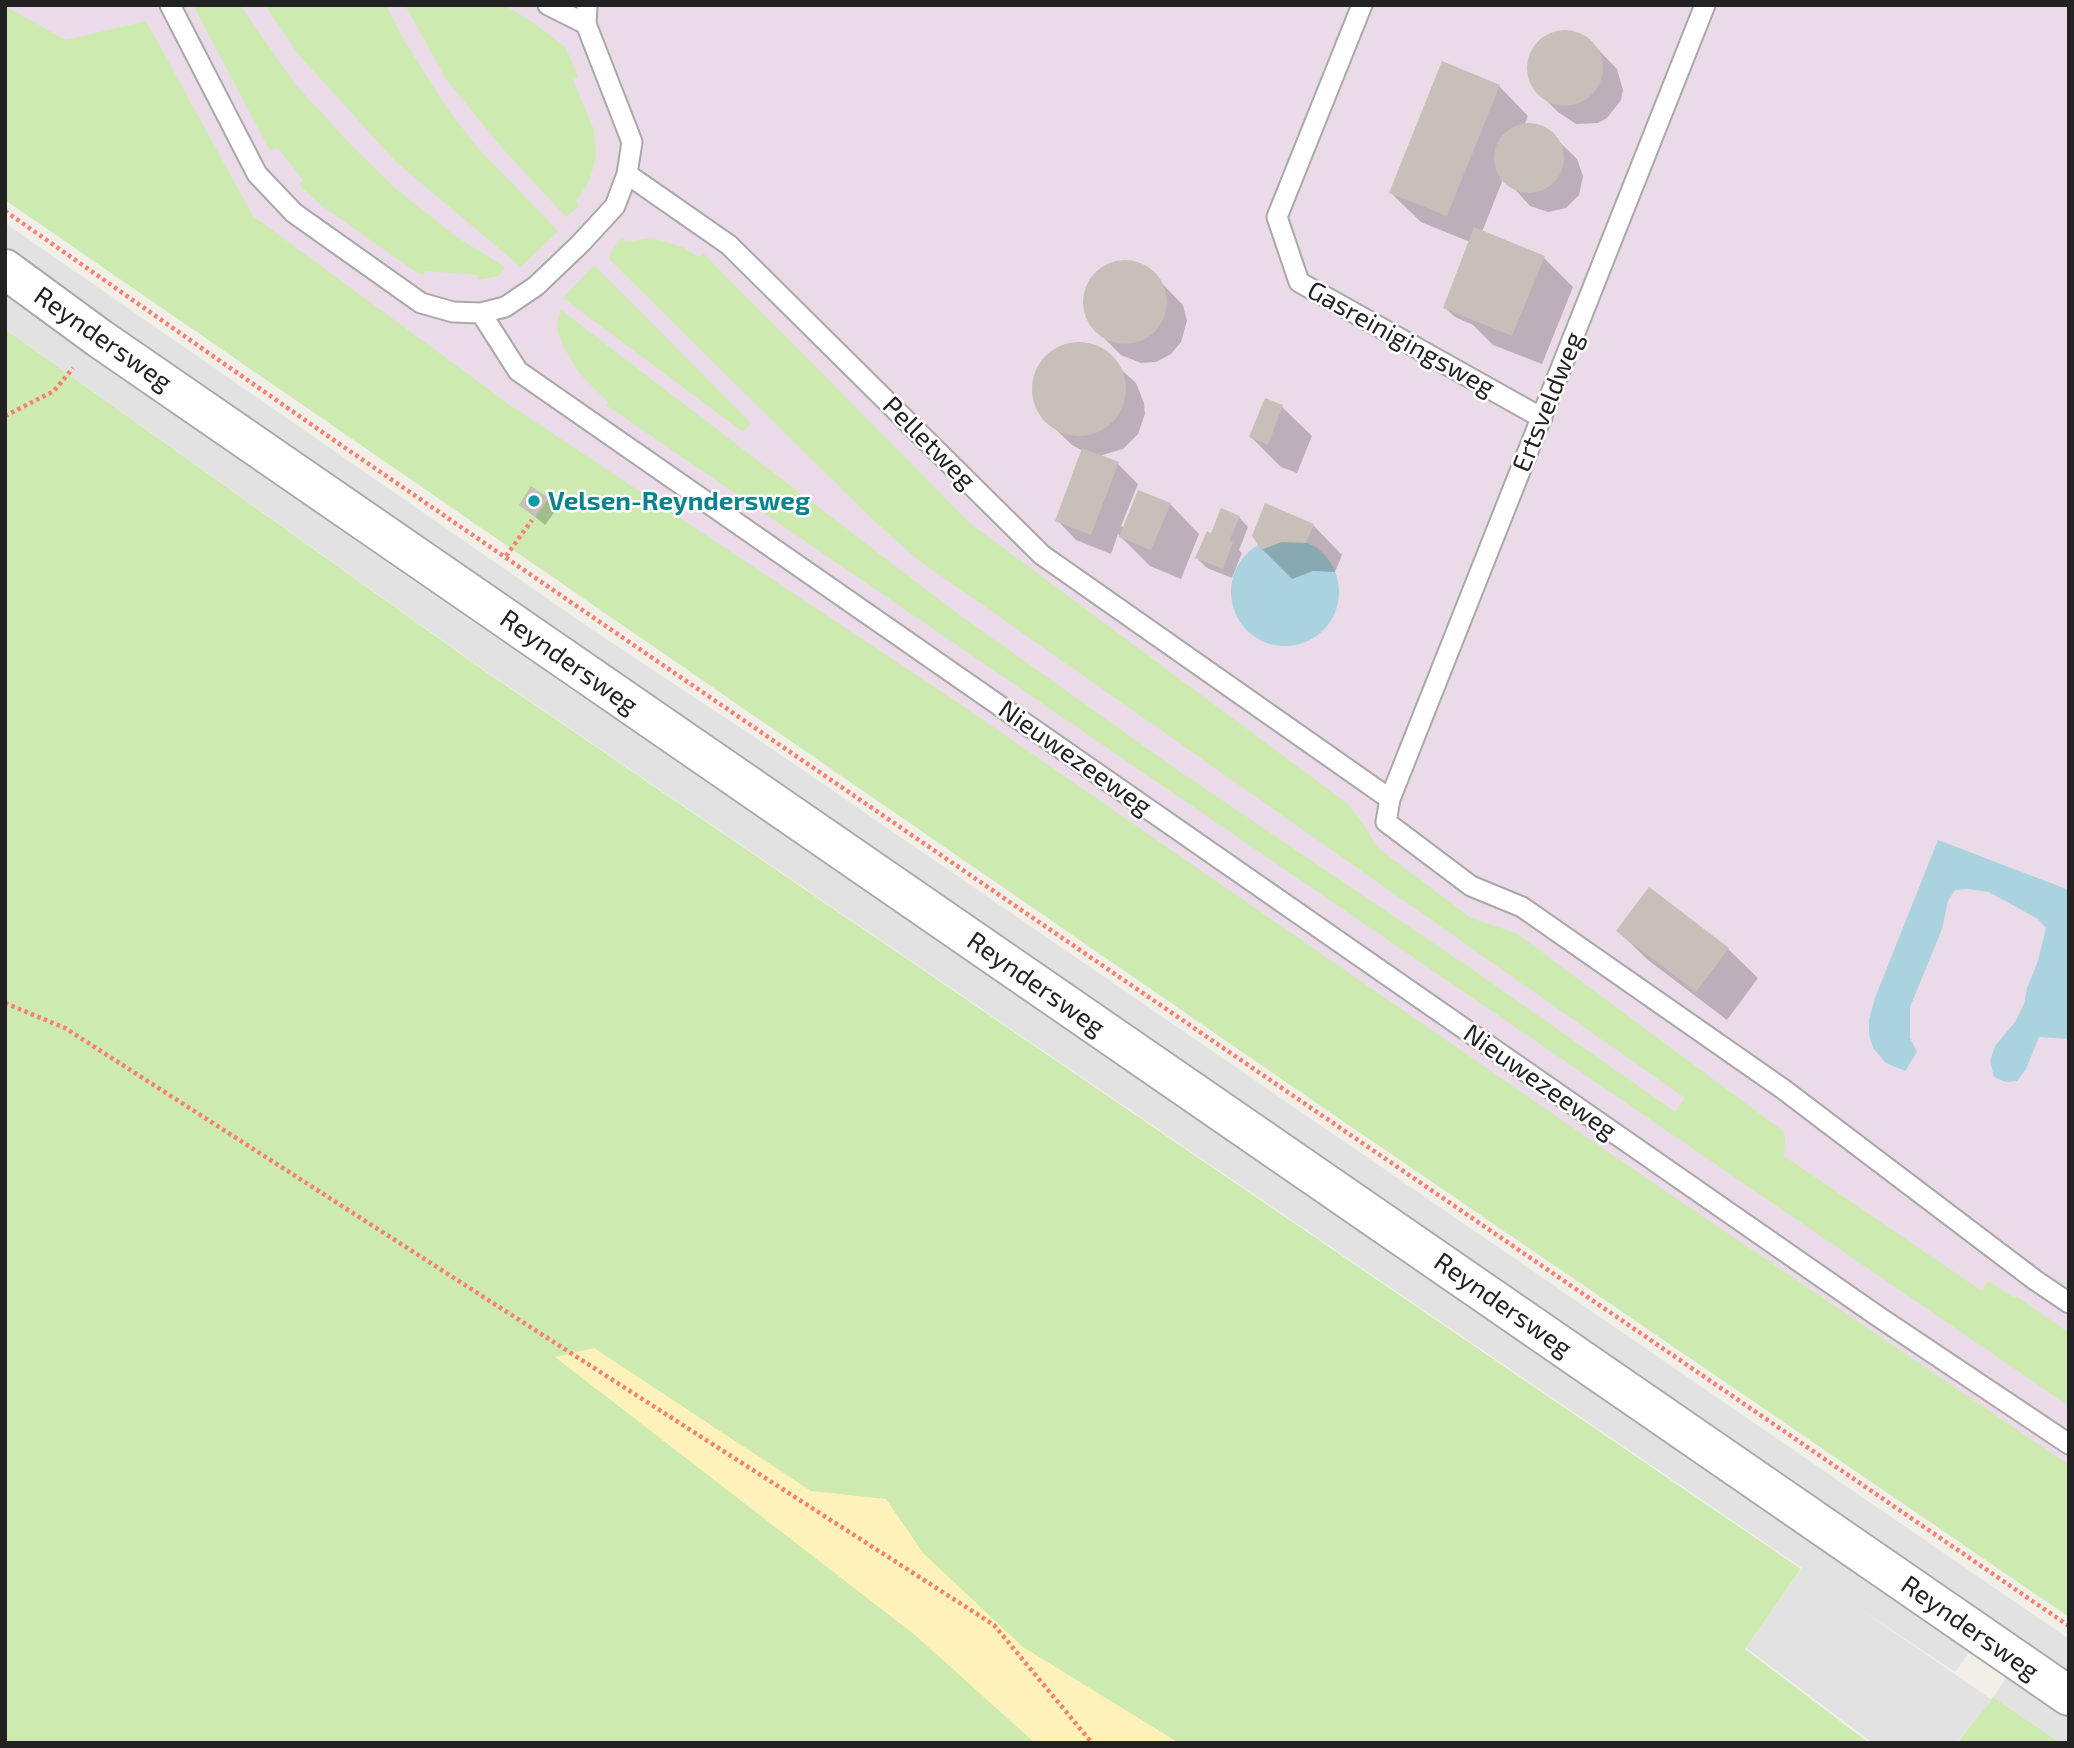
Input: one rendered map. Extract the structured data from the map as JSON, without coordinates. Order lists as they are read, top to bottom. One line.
{"streets":{"street":["Reyndersweg"],"lane":["Gasreinigingsweg","Ertsveldweg","Pelletweg","Nieuwezeeweg"]},"crossings":[["Gasreinigingsweg","Ertsveldweg"],["Ertsveldweg","Pelletweg"]],"places":["Velsen-Reyndersweg"]}
